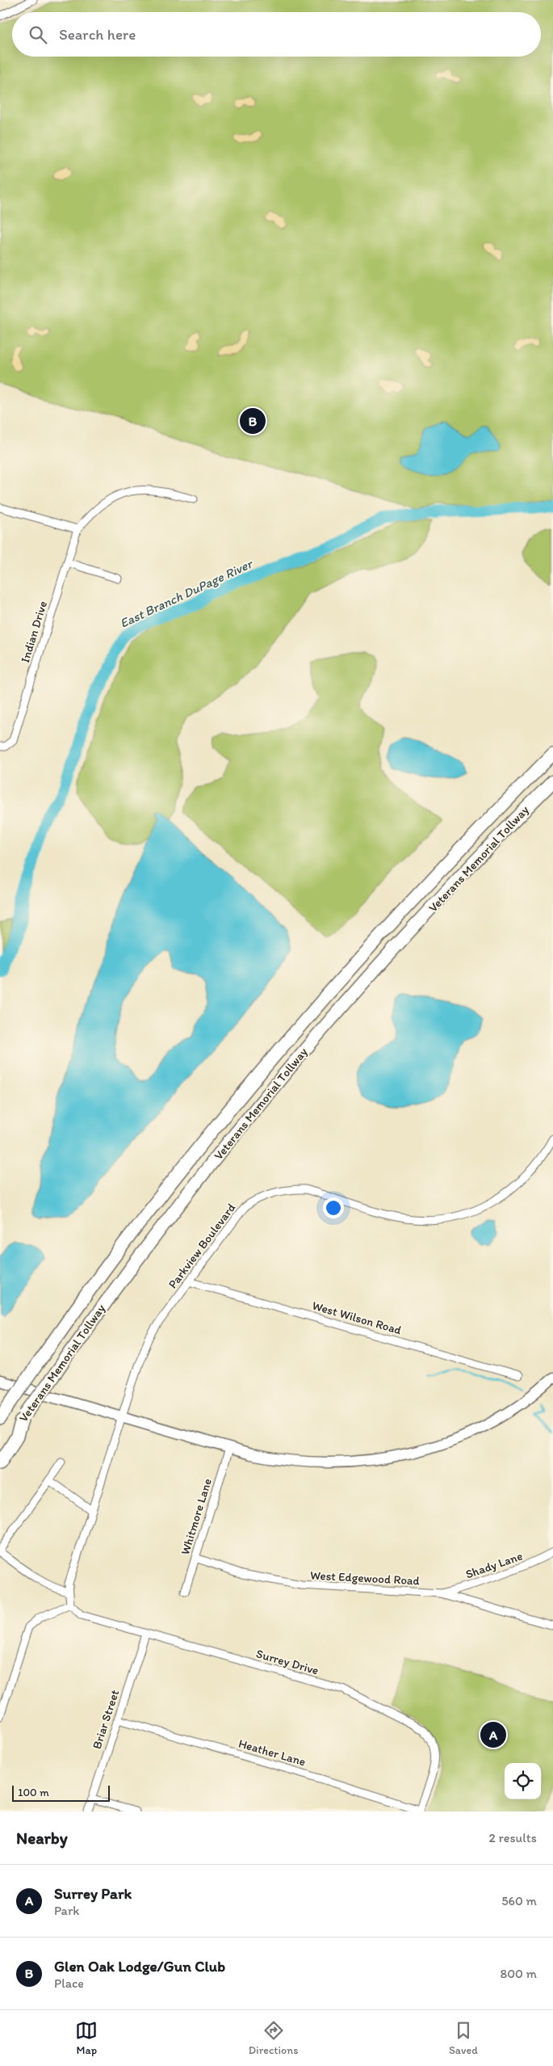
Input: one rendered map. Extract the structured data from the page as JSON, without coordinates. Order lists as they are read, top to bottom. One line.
{"streets":{"highway":["Veterans Memorial Tollway"],"street":["Indian Drive","Parkview Boulevard","West Wilson Road","Whitmore Lane","Shady Lane","West Edgewood Road","Surrey Drive","Briar Street","Heather Lane"]},"crossings":[["Parkview Boulevard","West Wilson Road"],["Whitmore Lane","West Edgewood Road"],["Shady Lane","West Edgewood Road"],["Surrey Drive","Briar Street"],["Surrey Drive","Heather Lane"],["Briar Street","Heather Lane"]],"water":["East Branch DuPage River"],"scale_bar":"100 m","page":{"search":"Search here","pins":["B","A"],"scale":"100 m","heading":["Nearby","2 results"],"list":[{"mark":"A","name":"Surrey Park","note":"Park","value":"560 m"},{"mark":"B","name":"Glen Oak Lodge/Gun Club","note":"Place","value":"800 m"}],"nav":["Map","Directions","Saved"]}}
